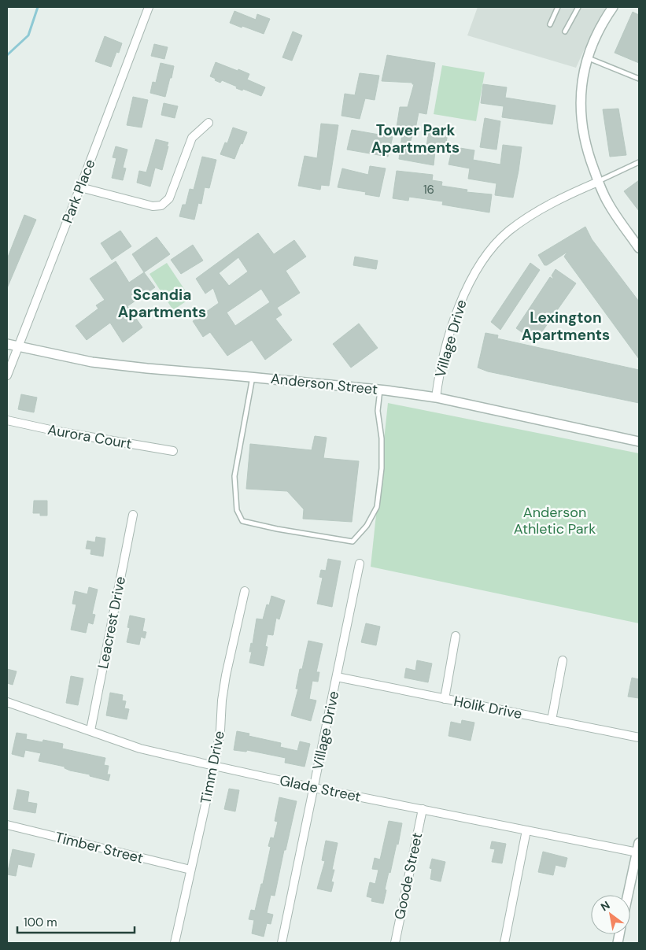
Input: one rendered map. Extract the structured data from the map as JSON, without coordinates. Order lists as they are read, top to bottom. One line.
{"streets":{"street":["Park Place","Village Drive","Anderson Street","Aurora Court","Leacrest Drive","Holik Drive","Timm Drive","Glade Street","Timber Street","Goode Street"]},"crossings":[["Park Place","Anderson Street"],["Village Drive","Anderson Street"],["Village Drive","Holik Drive"],["Village Drive","Glade Street"],["Leacrest Drive","Glade Street"],["Timm Drive","Glade Street"],["Timm Drive","Timber Street"],["Glade Street","Goode Street"]],"districts":["Tower Park Apartments","Scandia Apartments","Lexington Apartments"],"parks":["Anderson Athletic Park"],"house_numbers":["16"],"scale_bar":"100 m","north":"top left"}
